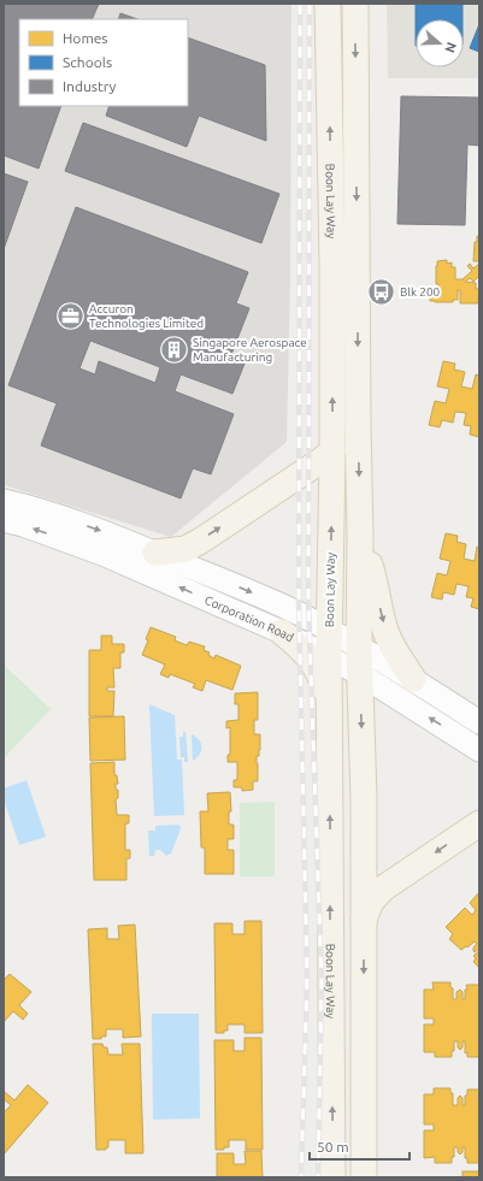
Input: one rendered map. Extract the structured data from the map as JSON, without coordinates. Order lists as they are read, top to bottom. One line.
{"streets":{"main road":["Boon Lay Way","Corporation Road"]},"crossings":[["Boon Lay Way","Corporation Road"]],"places":{"bus stop":["Blk 200"],"office":["Accuron Technologies Limited"],"building":["Singapore Aerospace Manufacturing"]},"legend":["Homes","Schools","Industry"],"scale_bar":"50 m","north":"right"}
